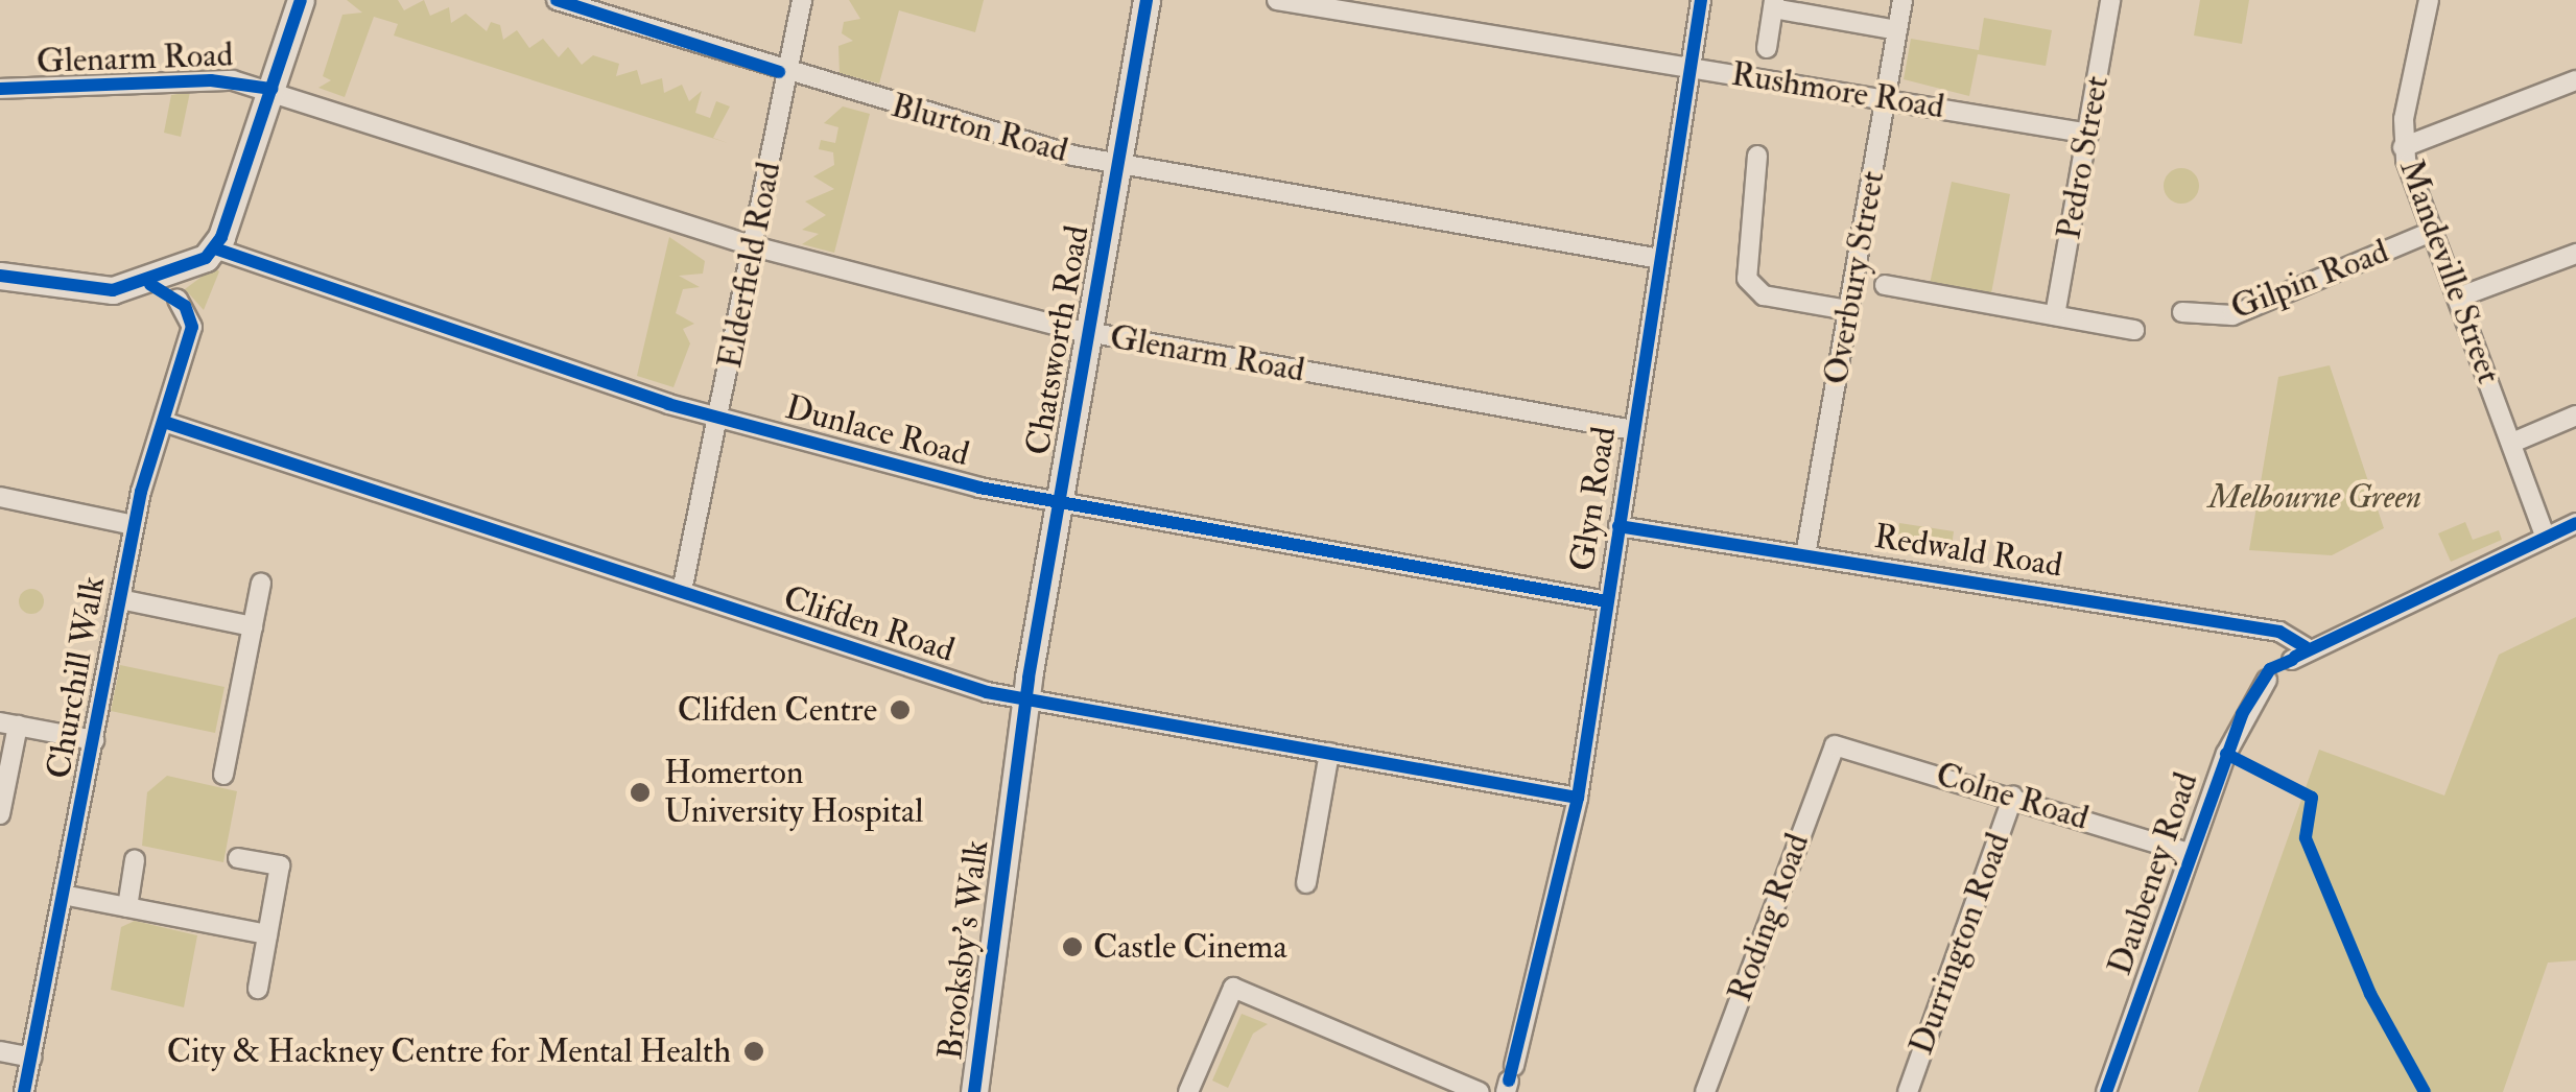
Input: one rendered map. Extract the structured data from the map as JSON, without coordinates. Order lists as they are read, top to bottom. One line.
{"streets":{"street":["Glenarm Road","Rushmore Road","Blurton Road","Pedro Street","Elderfield Road","Mandeville Street","Overbury Street","Gilpin Road","Chatsworth Road","Dunlace Road","Glyn Road","Redwald Road","Clifden Road","Churchill Walk","Colne Road","Daubeney Road","Roding Road","Durrington Road","Brooksby's Walk"]},"crossings":[["Glenarm Road","Elderfield Road"],["Glenarm Road","Chatsworth Road"],["Glenarm Road","Glyn Road"],["Rushmore Road","Pedro Street"],["Rushmore Road","Overbury Street"],["Rushmore Road","Glyn Road"],["Blurton Road","Elderfield Road"],["Blurton Road","Chatsworth Road"],["Blurton Road","Glyn Road"],["Elderfield Road","Dunlace Road"],["Elderfield Road","Clifden Road"],["Mandeville Street","Gilpin Road"],["Mandeville Street","Redwald Road"],["Overbury Street","Redwald Road"],["Chatsworth Road","Dunlace Road"],["Chatsworth Road","Clifden Road"],["Chatsworth Road","Brooksby's Walk"],["Dunlace Road","Glyn Road"],["Glyn Road","Redwald Road"],["Glyn Road","Clifden Road"],["Clifden Road","Churchill Walk"],["Colne Road","Daubeney Road"],["Colne Road","Roding Road"],["Colne Road","Durrington Road"]],"parks":["Melbourne Green"],"places":["Clifden Centre","Homerton University Hospital","Castle Cinema","City & Hackney Centre for Mental Health"]}
